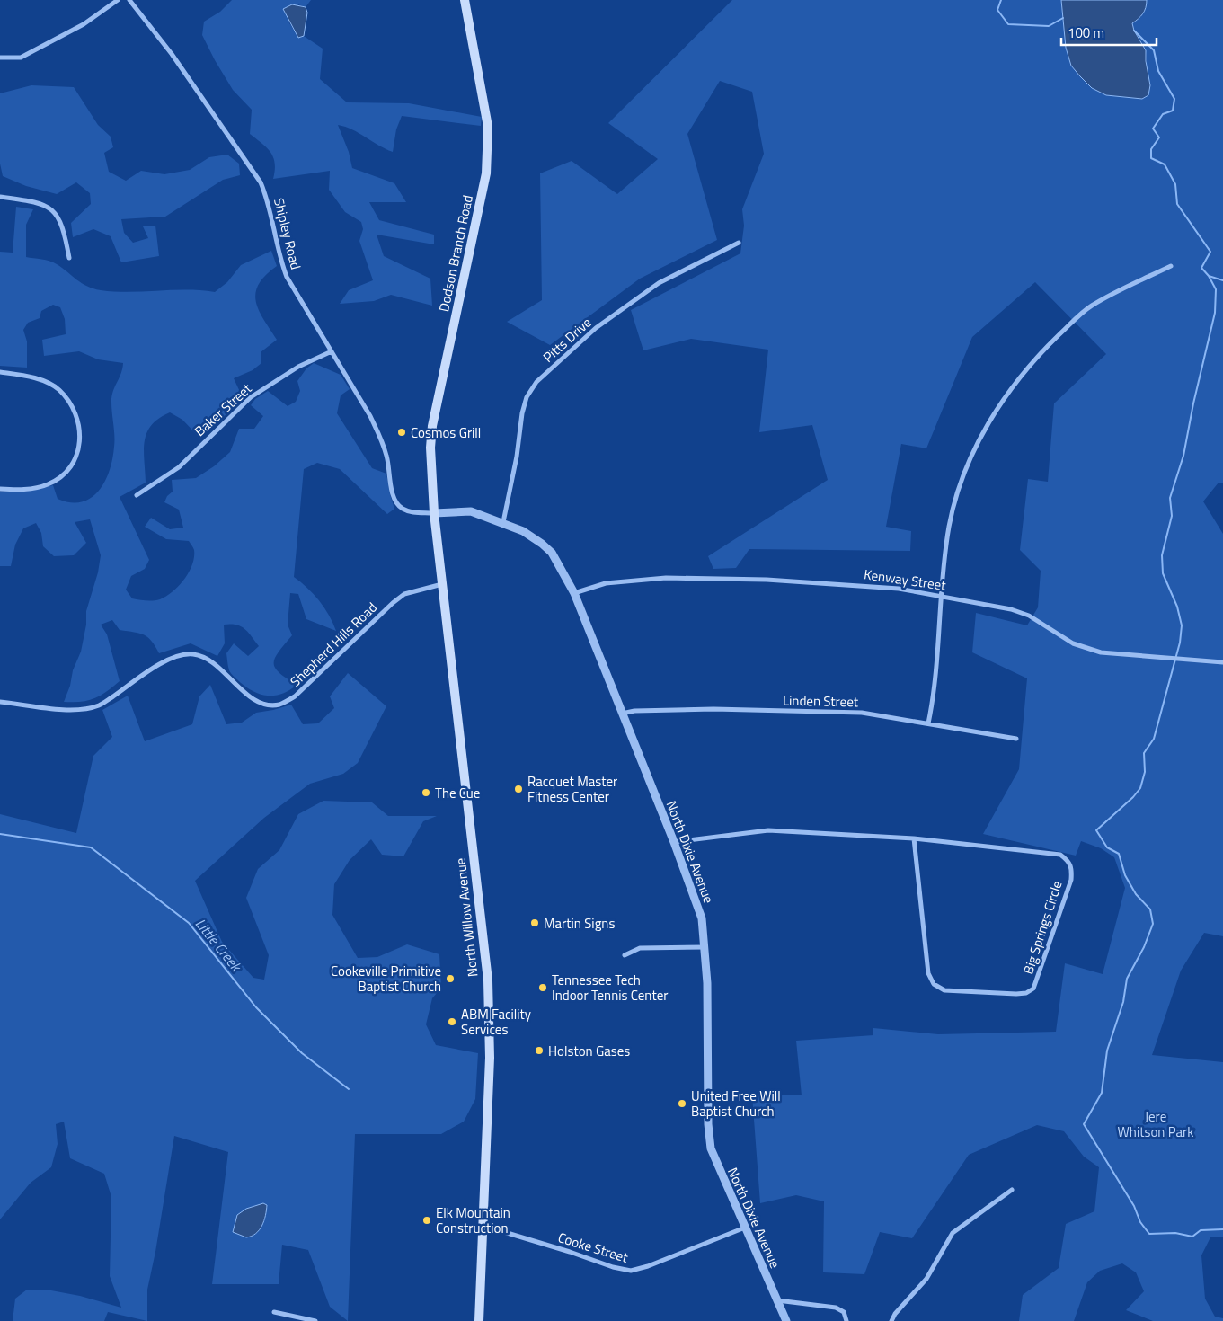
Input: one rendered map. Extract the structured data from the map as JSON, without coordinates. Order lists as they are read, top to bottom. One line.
{"streets":{"main road":["Dodson Branch Road","North Willow Avenue"],"street":["Shipley Road","Pitts Drive","Baker Street","Kenway Street","Shepherd Hills Road","Linden Street","North Dixie Avenue","Big Springs Circle","Cooke Street"]},"crossings":[["Shipley Road","Dodson Branch Road"],["Shipley Road","Baker Street"],["Shipley Road","North Dixie Avenue"],["Shipley Road","North Willow Avenue"],["Dodson Branch Road","North Dixie Avenue"],["Dodson Branch Road","North Willow Avenue"],["Pitts Drive","North Dixie Avenue"],["Kenway Street","North Dixie Avenue"],["Shepherd Hills Road","North Willow Avenue"],["Linden Street","North Dixie Avenue"],["North Dixie Avenue","North Willow Avenue"],["North Dixie Avenue","Big Springs Circle"],["North Dixie Avenue","Cooke Street"],["North Willow Avenue","Cooke Street"]],"water":["Little Creek"],"parks":["Jere Whitson Park"],"places":["Cosmos Grill","Racquet Master Fitness Center","The Cue","Martin Signs","Cookeville Primitive Baptist Church","Tennessee Tech Indoor Tennis Center","ABM Facility Services","Holston Gases","United Free Will Baptist Church","Elk Mountain Construction"],"scale_bar":"100 m"}
